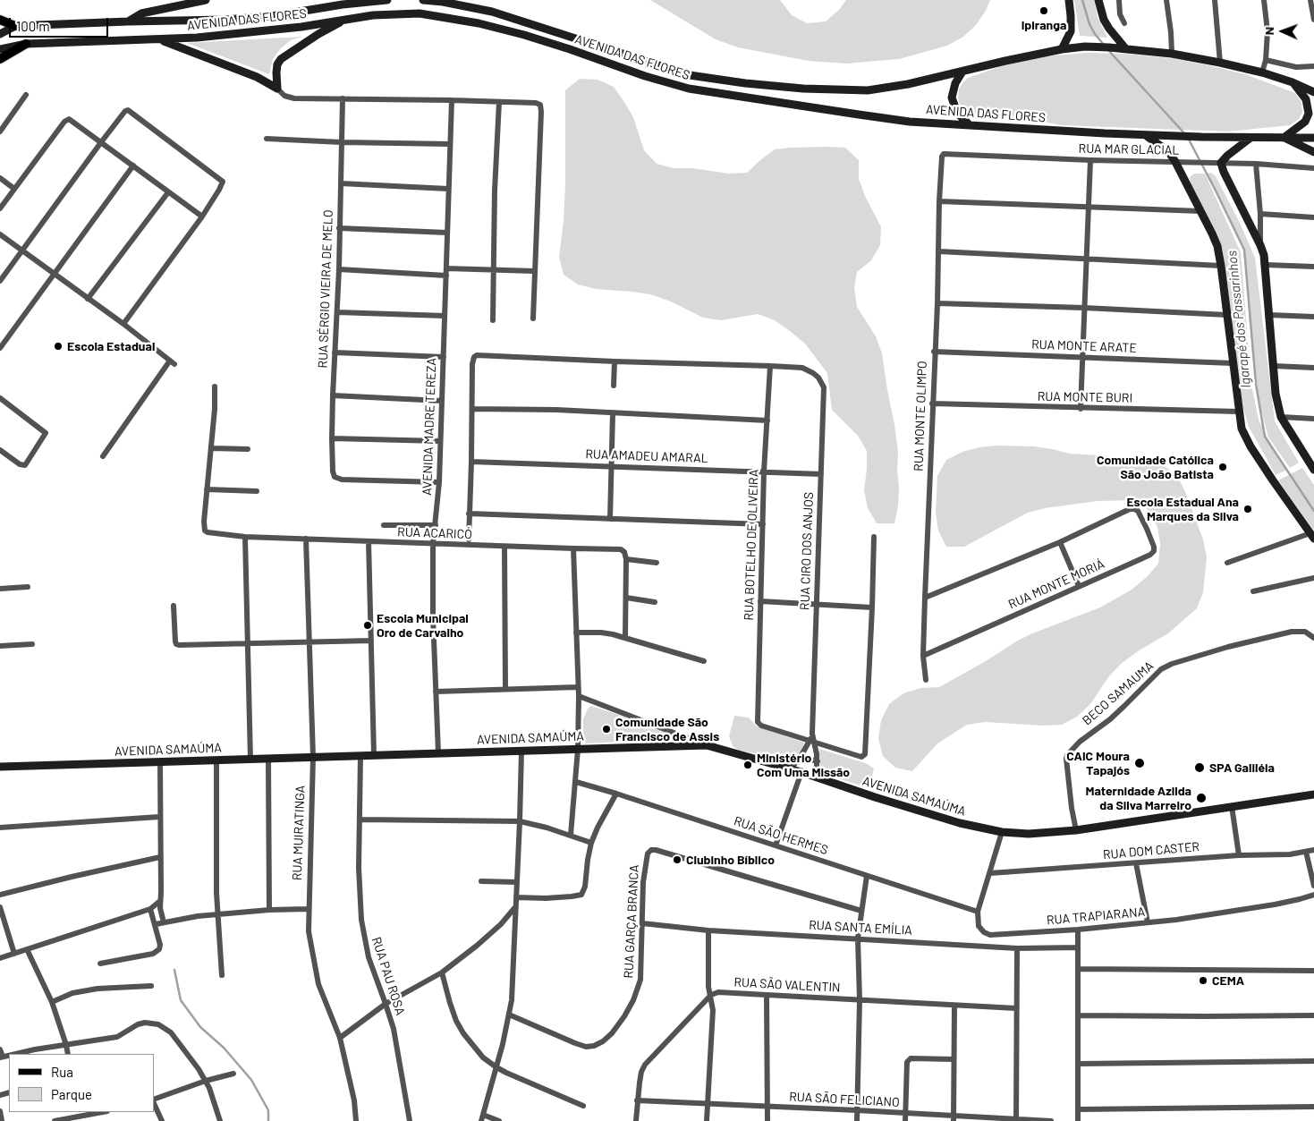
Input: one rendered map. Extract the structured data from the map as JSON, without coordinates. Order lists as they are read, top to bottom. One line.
{"streets":{"main road":["AVENIDA DAS FLORES","AVENIDA SAMAÚMA"],"street":["RUA MAR GLACIAL","RUA SÉRGIO VIEIRA DE MELO","RUA MONTE ARATE","RUA MONTE BURI","RUA MONTE OLIMPO","AVENIDA MADRE TEREZA","RUA AMADEU AMARAL","RUA ACARICÓ","RUA BOTELHO DE OLIVEIRA","RUA CIRO DOS ANJOS","RUA MONTE MORIÁ","BECO SAMAUMA","RUA MUIRATINGA","RUA SÃO HERMES","RUA DOM CASTER","RUA TRAPIARANA","RUA GARÇA BRANCA","RUA SANTA EMÍLIA","RUA PAU ROSA","RUA SÃO VALENTIN","RUA SÃO FELICIANO"]},"crossings":[["RUA MAR GLACIAL","RUA MONTE OLIMPO"],["RUA SÉRGIO VIEIRA DE MELO","AVENIDA MADRE TEREZA"],["RUA MONTE ARATE","RUA MONTE OLIMPO"],["RUA MONTE BURI","RUA MONTE OLIMPO"],["RUA MONTE OLIMPO","RUA MONTE MORIÁ"],["AVENIDA MADRE TEREZA","RUA ACARICÓ"],["AVENIDA MADRE TEREZA","AVENIDA SAMAÚMA"],["RUA AMADEU AMARAL","RUA BOTELHO DE OLIVEIRA"],["RUA AMADEU AMARAL","RUA CIRO DOS ANJOS"],["RUA ACARICÓ","RUA MUIRATINGA"],["RUA BOTELHO DE OLIVEIRA","RUA CIRO DOS ANJOS"],["RUA CIRO DOS ANJOS","AVENIDA SAMAÚMA"],["BECO SAMAUMA","AVENIDA SAMAÚMA"],["AVENIDA SAMAÚMA","RUA MUIRATINGA"],["AVENIDA SAMAÚMA","RUA PAU ROSA"],["RUA SÃO HERMES","RUA TRAPIARANA"],["RUA GARÇA BRANCA","RUA SANTA EMÍLIA"]],"water":["Igarapé dos Passarinhos"],"places":["Ipiranga","Escola Estadual","Comunidade Católica São João Batista","Escola Estadual Ana Marques da Silva","Escola Municipal Oro de Carvalho","Comunidade São Francisco de Assis","CAIC Moura Tapajós","Ministério Com Uma Missão","SPA Galiléia","Maternidade Azilda da Silva Marreiro","Clubinho Bíblico","CEMA"],"legend":["Rua","Parque"],"scale_bar":"100 m","north":"left"}
